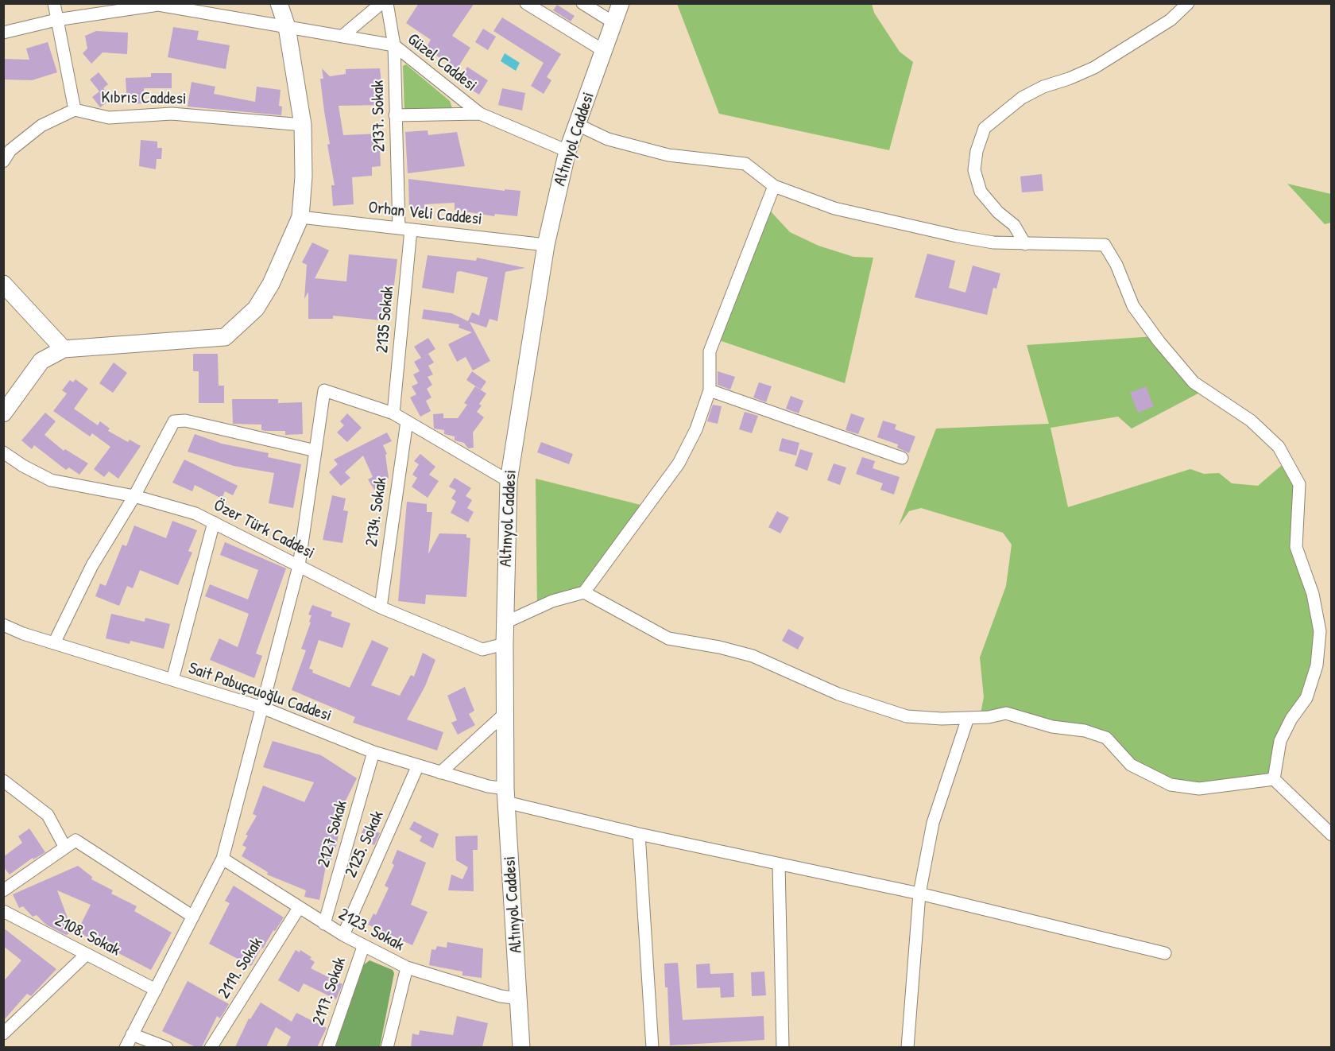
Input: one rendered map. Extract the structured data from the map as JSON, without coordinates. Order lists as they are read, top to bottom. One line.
{"streets":{"main road":["Altınyol Caddesi"],"street":["Güzel Caddesi","Kıbrıs Caddesi","2137. Sokak","Orhan Veli Caddesi","2135 Sokak","2134. Sokak","Özer Türk Caddesi","Sait Pabuçcuoğlu Caddesi","2127 Sokak","2125. Sokak","2123. Sokak","2108. Sokak","2119. Sokak","2117. Sokak"]},"crossings":[["Güzel Caddesi","2137. Sokak"],["Güzel Caddesi","Altınyol Caddesi"],["2137. Sokak","Orhan Veli Caddesi"],["2137. Sokak","2135 Sokak"],["Altınyol Caddesi","Orhan Veli Caddesi"],["Altınyol Caddesi","Özer Türk Caddesi"],["Altınyol Caddesi","Sait Pabuçcuoğlu Caddesi"],["Altınyol Caddesi","2123. Sokak"],["Orhan Veli Caddesi","2135 Sokak"],["2134. Sokak","Özer Türk Caddesi"],["Sait Pabuçcuoğlu Caddesi","2127 Sokak"],["Sait Pabuçcuoğlu Caddesi","2125. Sokak"],["2127 Sokak","2123. Sokak"],["2125. Sokak","2123. Sokak"],["2123. Sokak","2119. Sokak"],["2123. Sokak","2117. Sokak"]]}
